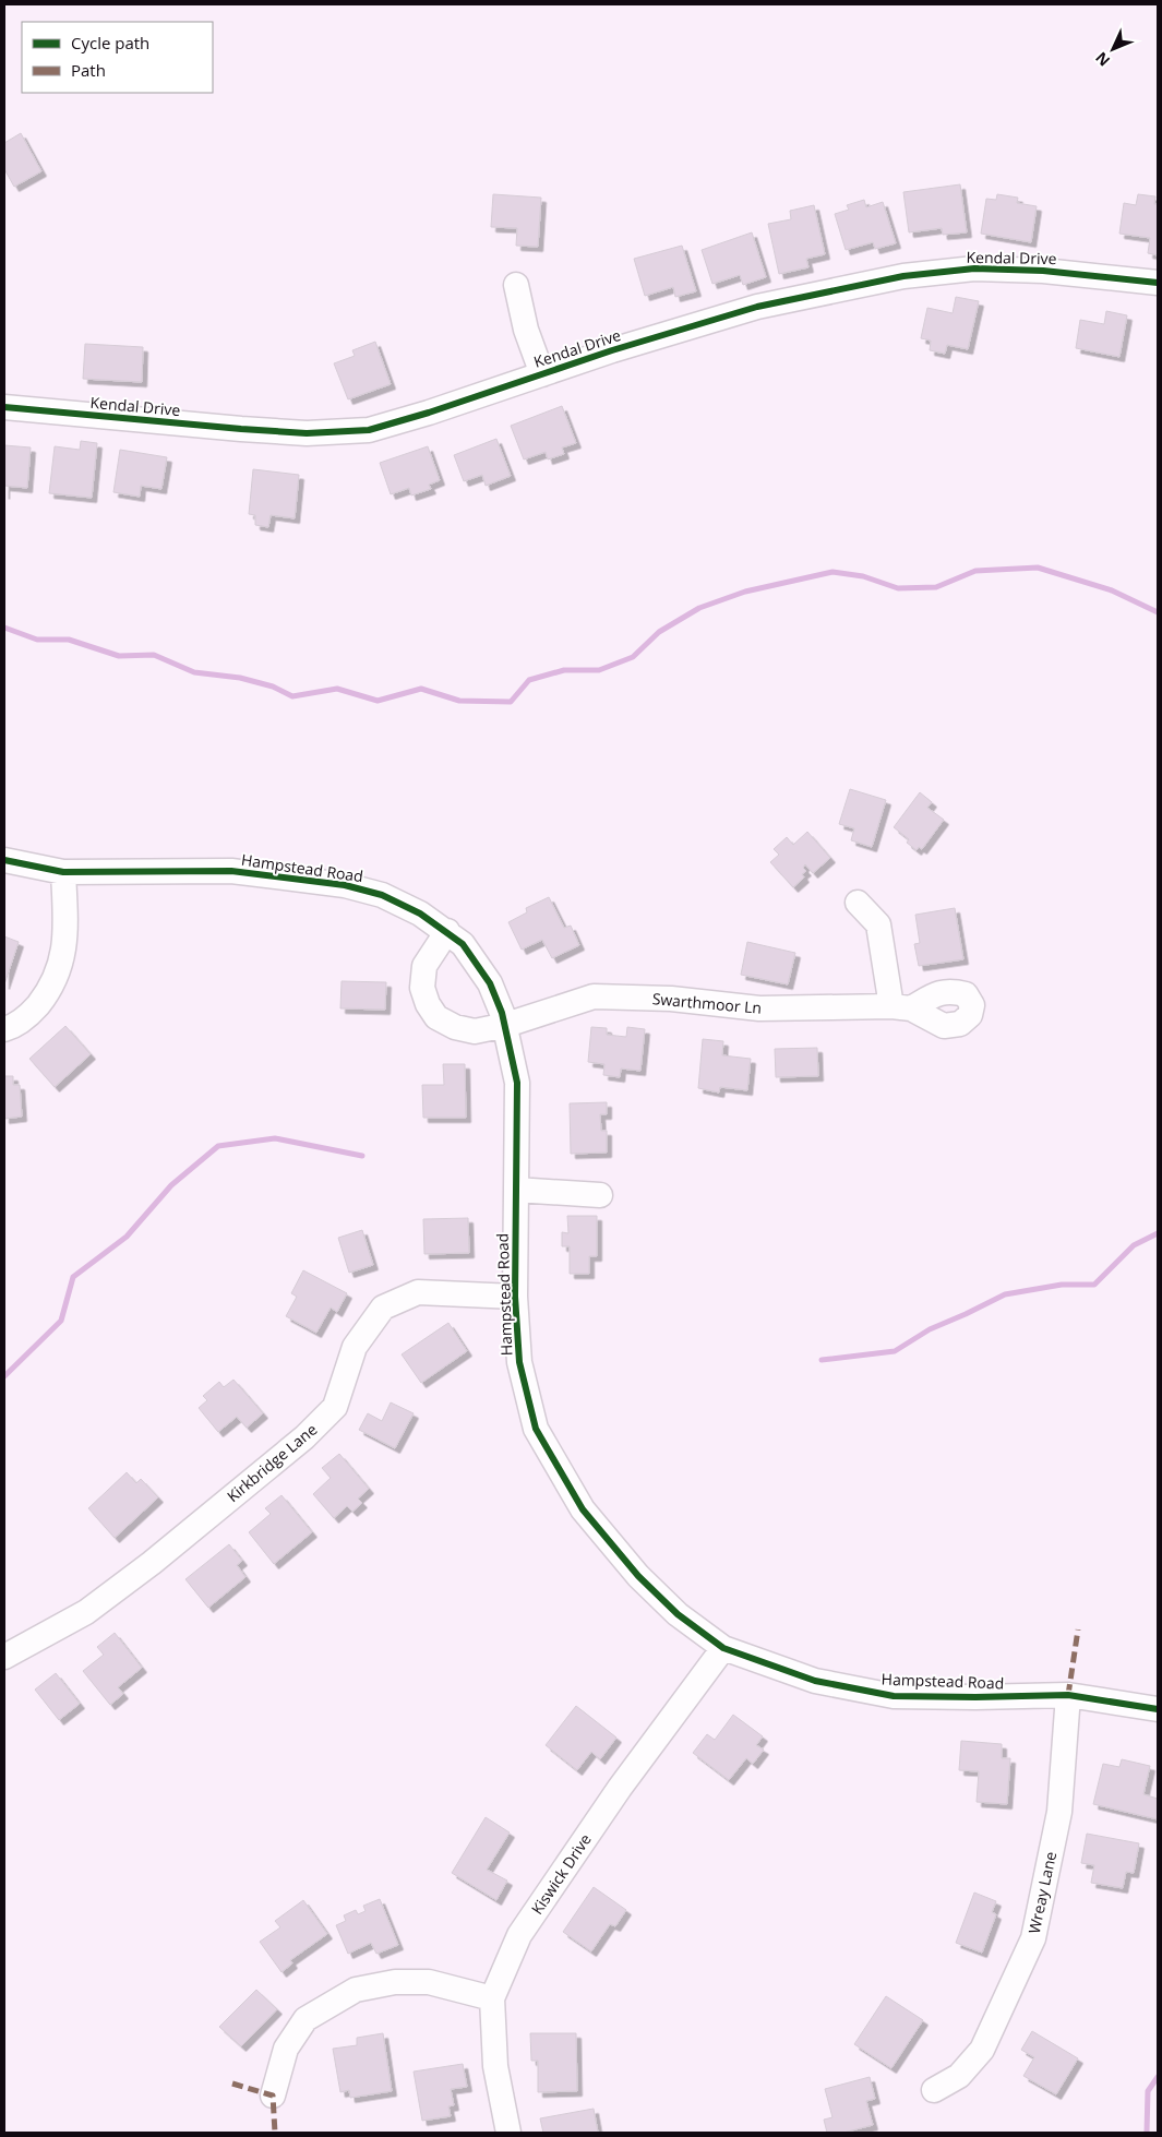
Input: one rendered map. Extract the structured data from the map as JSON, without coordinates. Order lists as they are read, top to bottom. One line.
{"streets":{"street":["Kendal Drive","Hampstead Road","Swarthmoor Ln","Kirkbridge Lane","Kiswick Drive","Wreay Lane"]},"crossings":[["Hampstead Road","Swarthmoor Ln"],["Hampstead Road","Kirkbridge Lane"],["Hampstead Road","Kiswick Drive"],["Hampstead Road","Wreay Lane"]],"legend":["Cycle path","Path"],"north":"bottom left"}
